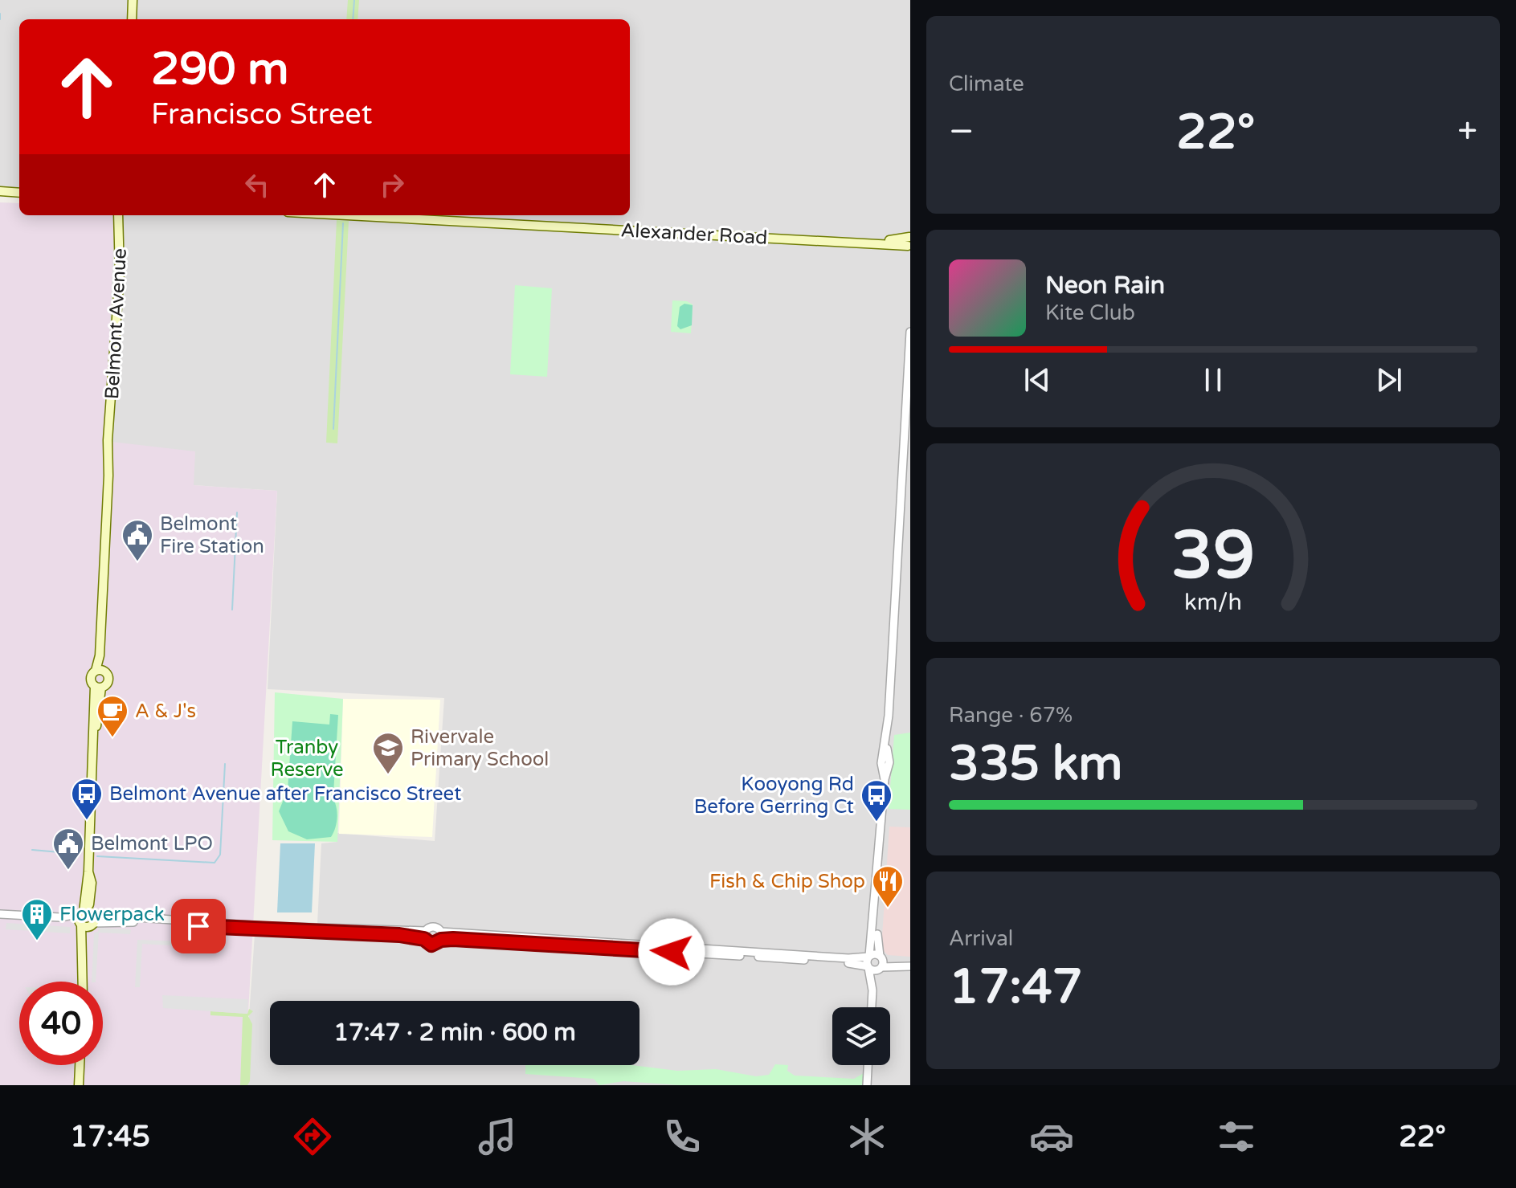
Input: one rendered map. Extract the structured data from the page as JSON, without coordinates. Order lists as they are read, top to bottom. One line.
{"streets":{"main road":["Alexander Road","Belmont Avenue"]},"parks":["Tranby Reserve"],"places":{"public building":["Belmont Fire Station","Belmont LPO"],"cafe":["A & J's"],"school or university":["Rivervale Primary School"],"bus stop":["Belmont Avenue after Francisco Street","Kooyong Rd Before Gerring Ct"],"restaurant":["Fish & Chip Shop"],"building":["Flowerpack"]},"page":{"tile":["Climate",["Range · 67%","335 km"],["Arrival","17:47"]],"turn":["290 m","Francisco Street"],"heat":["−","22°","+"],"song":["Neon Rain","Kite Club"],"limit":"40","trip":"17:47 · 2 min · 600 m","tabs":["17:45","22°"],"gauge":["39","km/h"]}}
